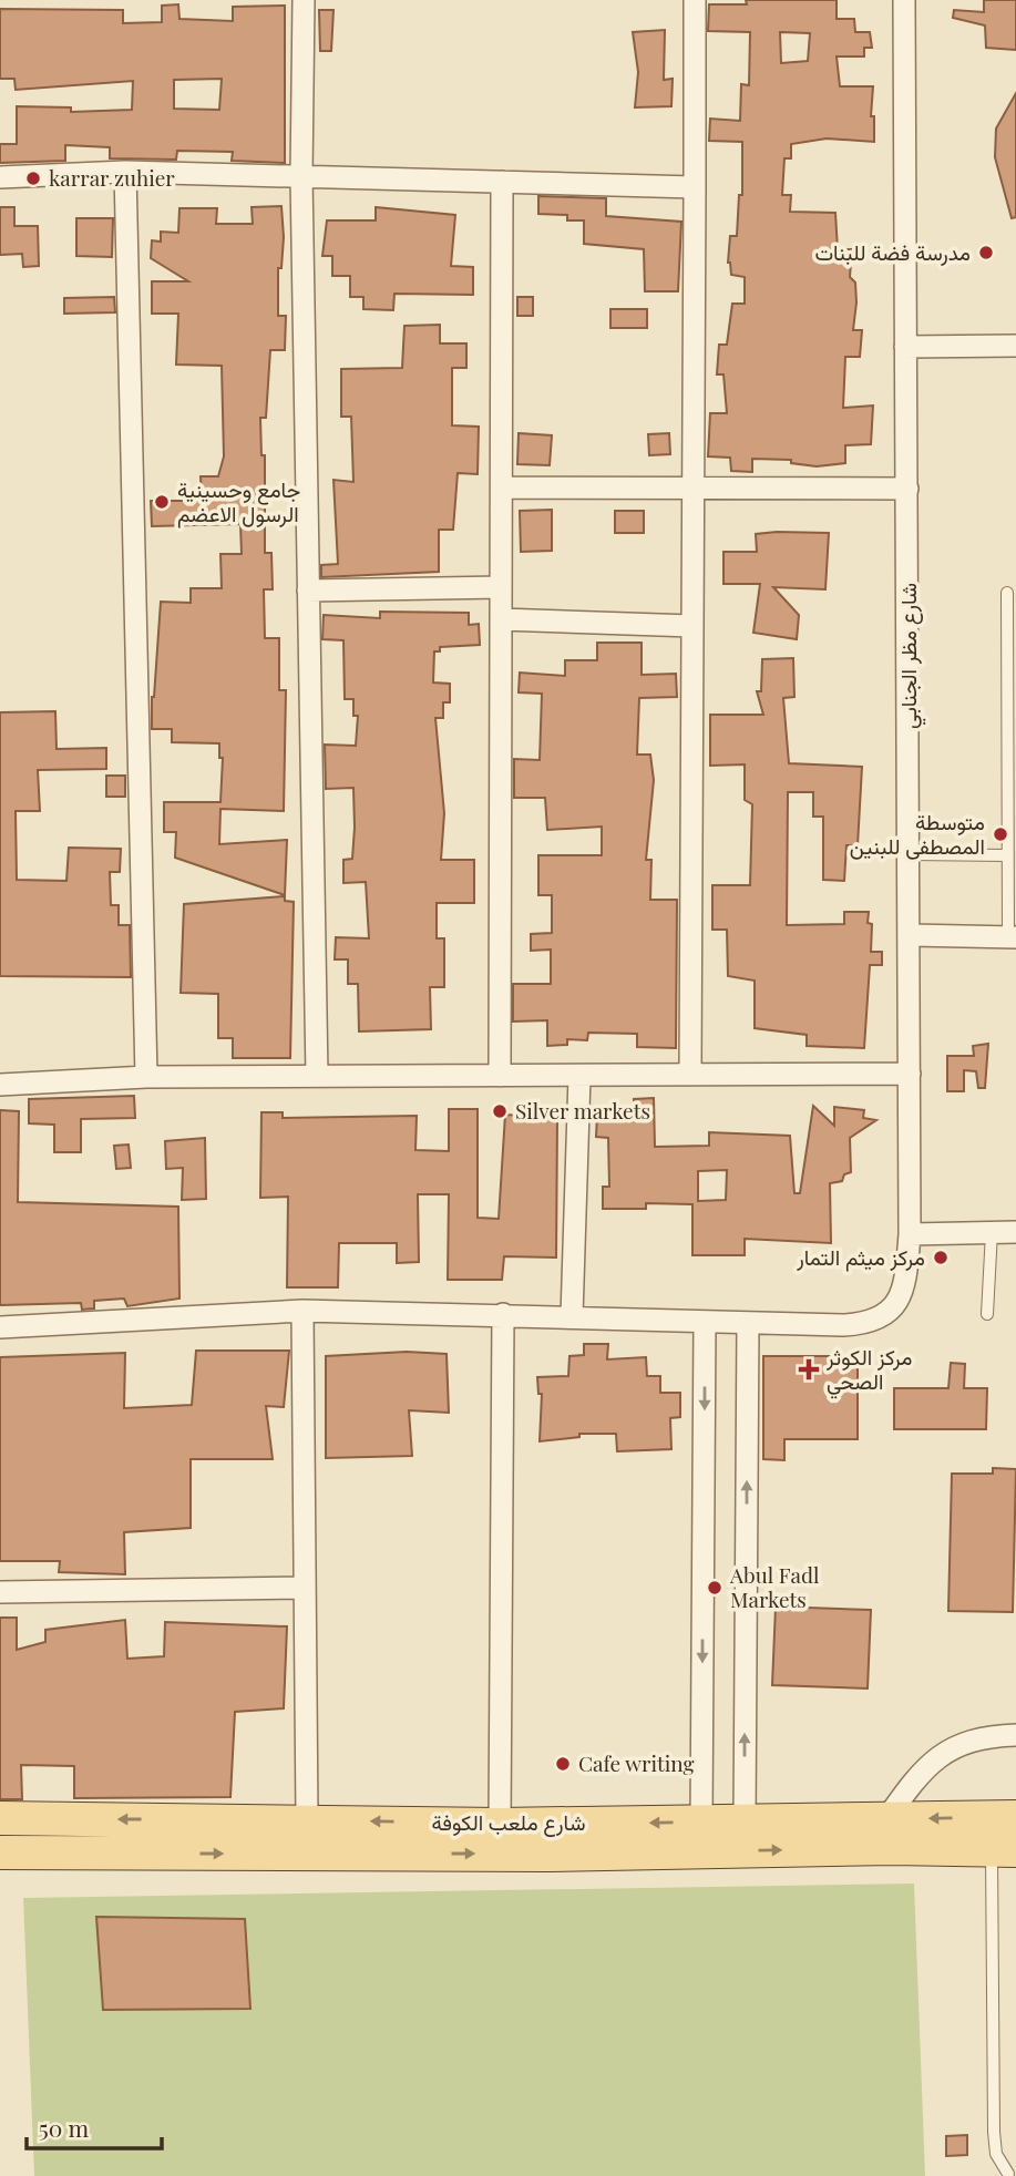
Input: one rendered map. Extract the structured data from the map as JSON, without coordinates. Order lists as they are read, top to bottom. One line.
{"streets":{"main road":["شارع ملعب الكوفة"],"street":["شارع مظر الجنابي"]},"places":{"other":["karrar zuhier","مدرسة فضة للبنات","جامع وحسينية الرسول الاعضم","متوسطة المصطفى للبنين","Silver markets","مركز ميثم التمار","Abul Fadl Markets","Cafe writing"],"health":["مركز الكوثر الصحي"]},"scale_bar":"50 m"}
